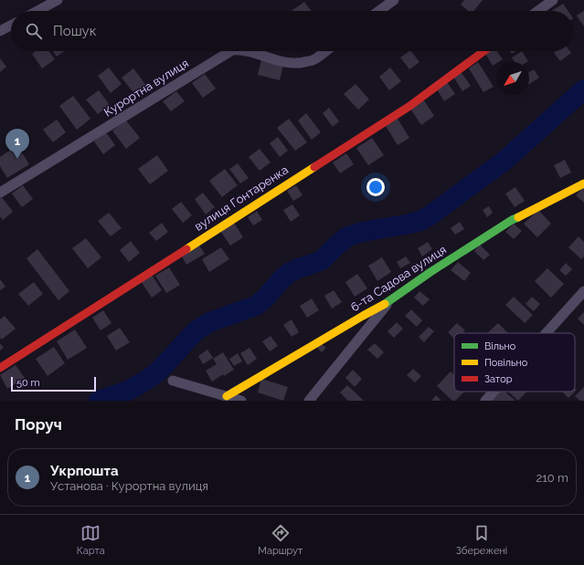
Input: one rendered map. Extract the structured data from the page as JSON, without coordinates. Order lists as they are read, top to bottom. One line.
{"streets":{"street":["Курортна вулиця","вулиця Гонтаренка","6-та Садова вулиця"]},"legend":["Вільно","Повільно","Затор"],"scale_bar":"50 m","north":"bottom left","page":{"search":"Пошук","pins":"1","scale":"50 m","heading":"Поруч","list":[{"mark":"1","name":"Укрпошта","note":"Установа · Курортна вулиця","value":"210 m"}],"nav":["Карта","Маршрут","Збережені"]}}
